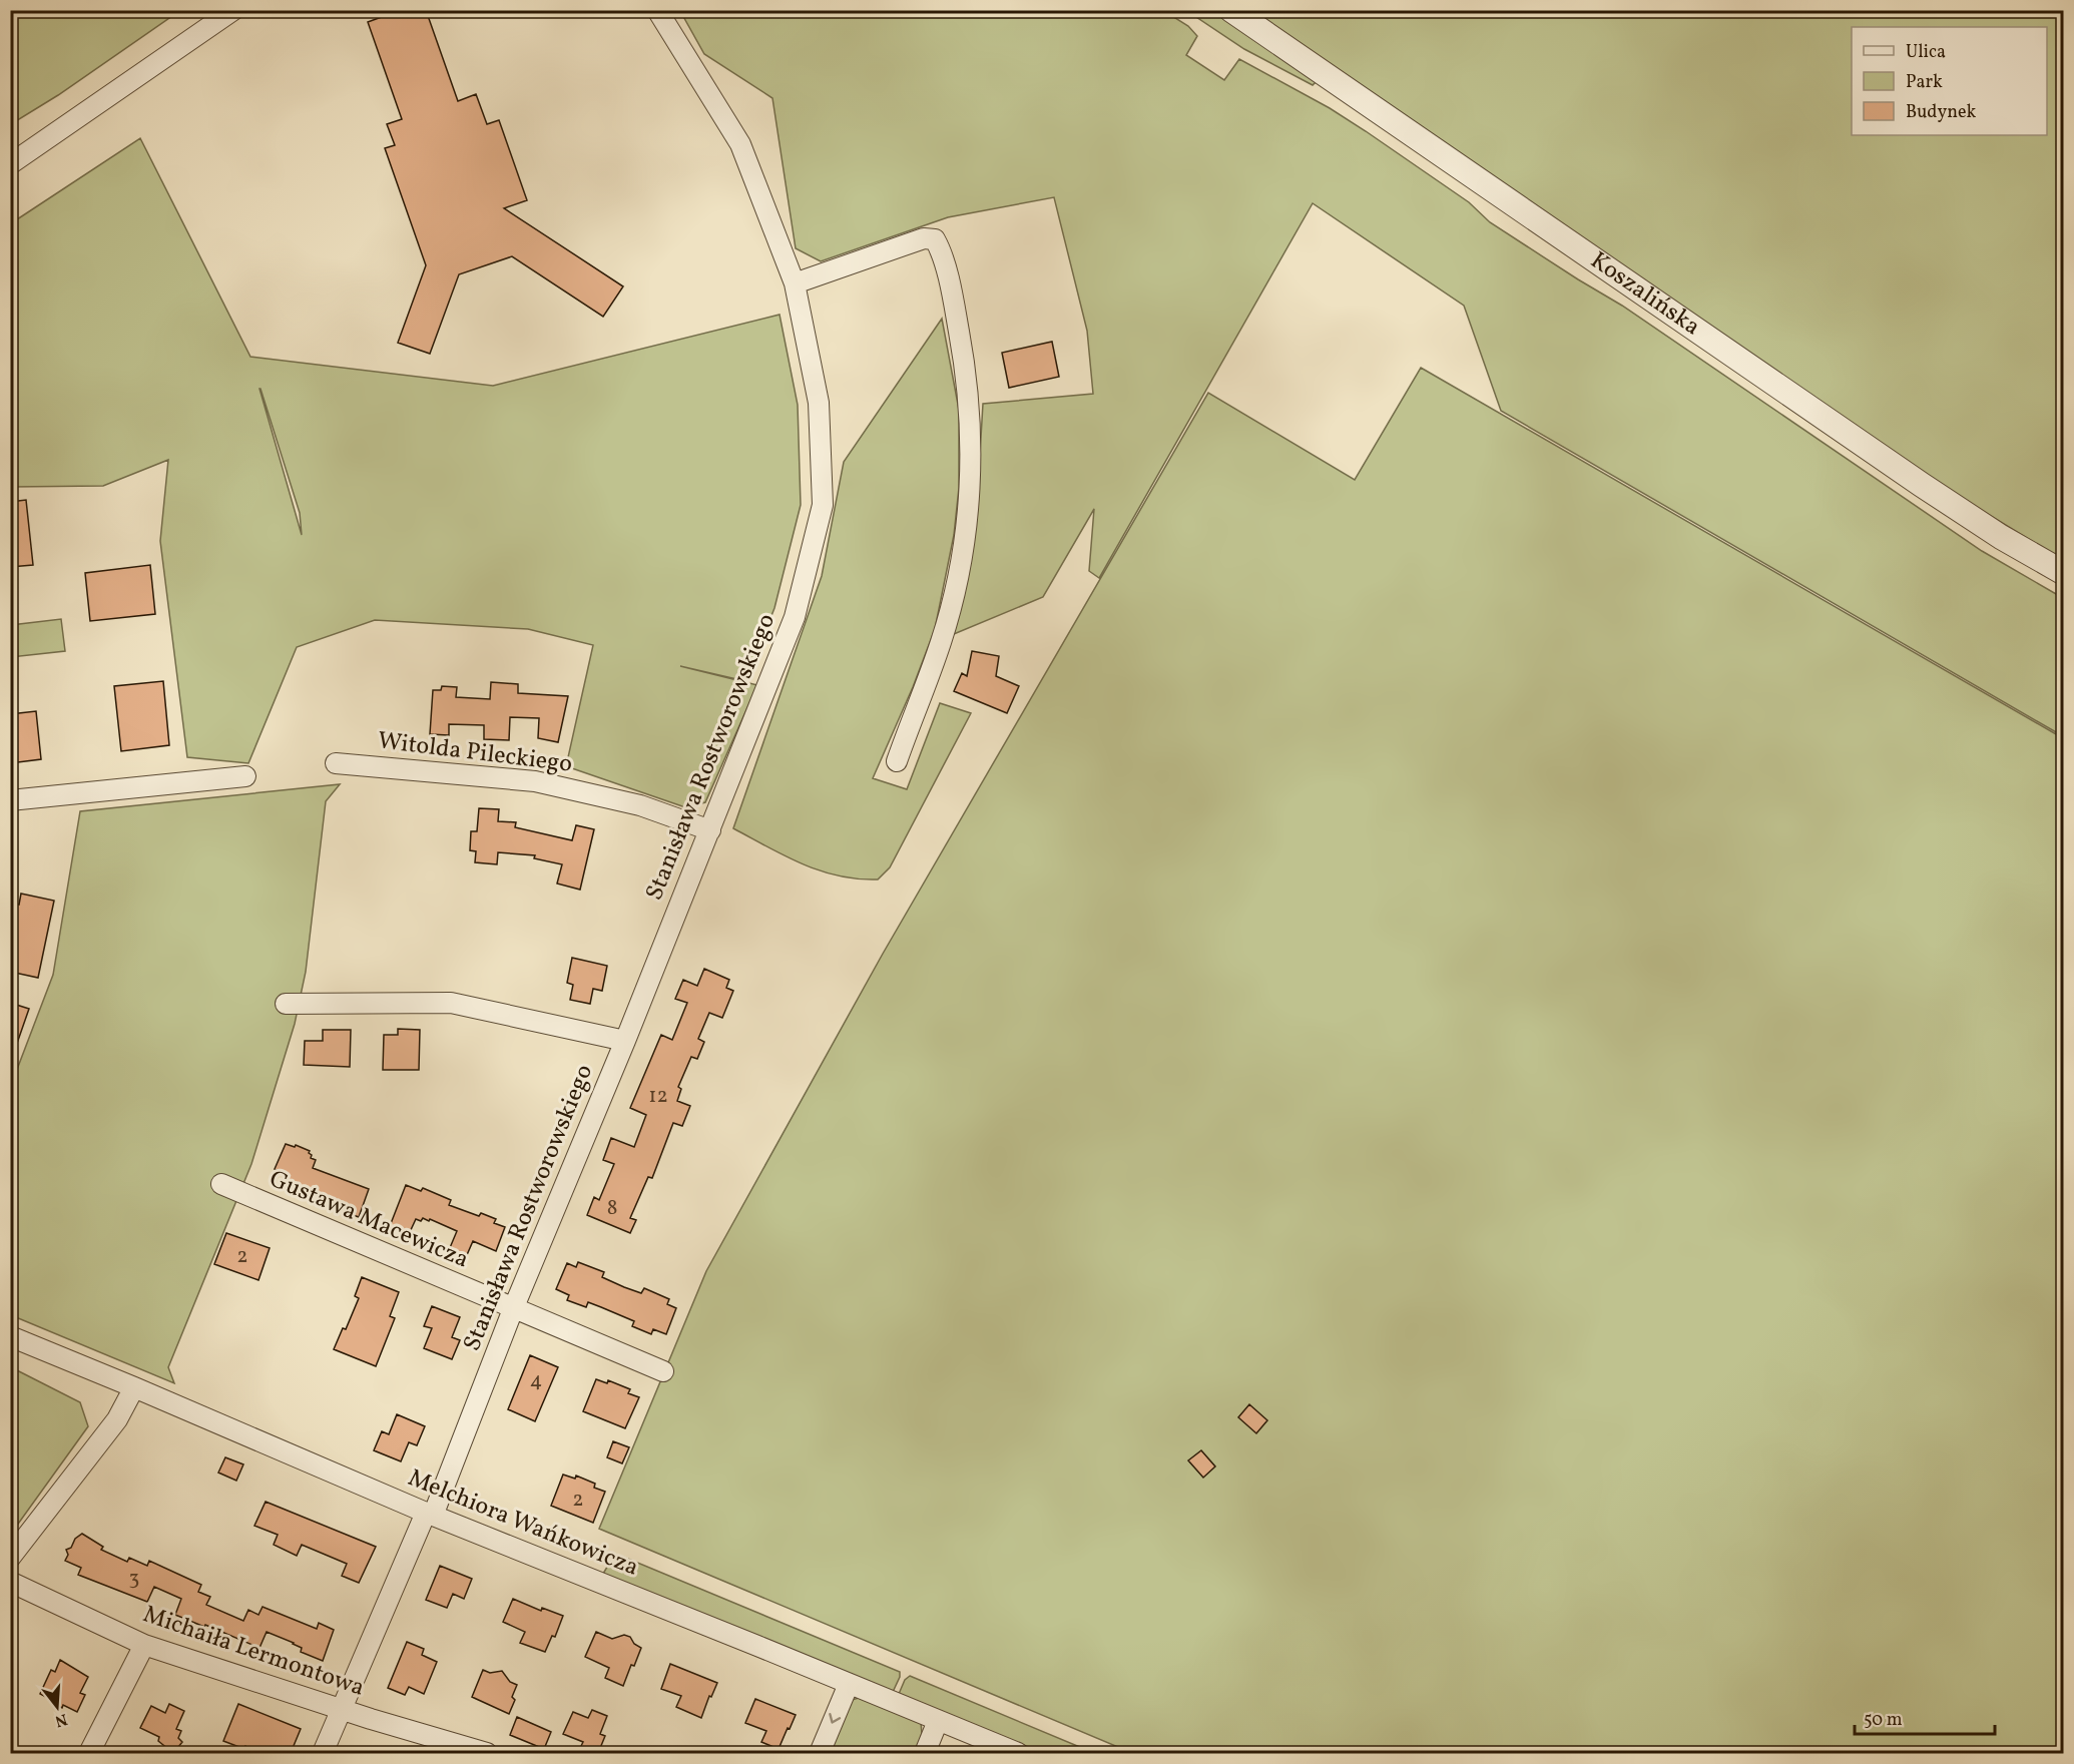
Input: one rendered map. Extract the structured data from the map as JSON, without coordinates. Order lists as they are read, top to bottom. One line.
{"streets":{"street":["Koszalińska","Witolda Pileckiego","Stanisława Rostworowskiego","Gustawa Macewicza","Melchiora Wańkowicza","Michaiła Lermontowa"]},"crossings":[["Witolda Pileckiego","Stanisława Rostworowskiego"],["Stanisława Rostworowskiego","Gustawa Macewicza"],["Stanisława Rostworowskiego","Melchiora Wańkowicza"],["Stanisława Rostworowskiego","Michaiła Lermontowa"]],"house_numbers":["12","8","2","4","2","3"],"legend":["Ulica","Park","Budynek"],"scale_bar":"50 m","north":"bottom"}
